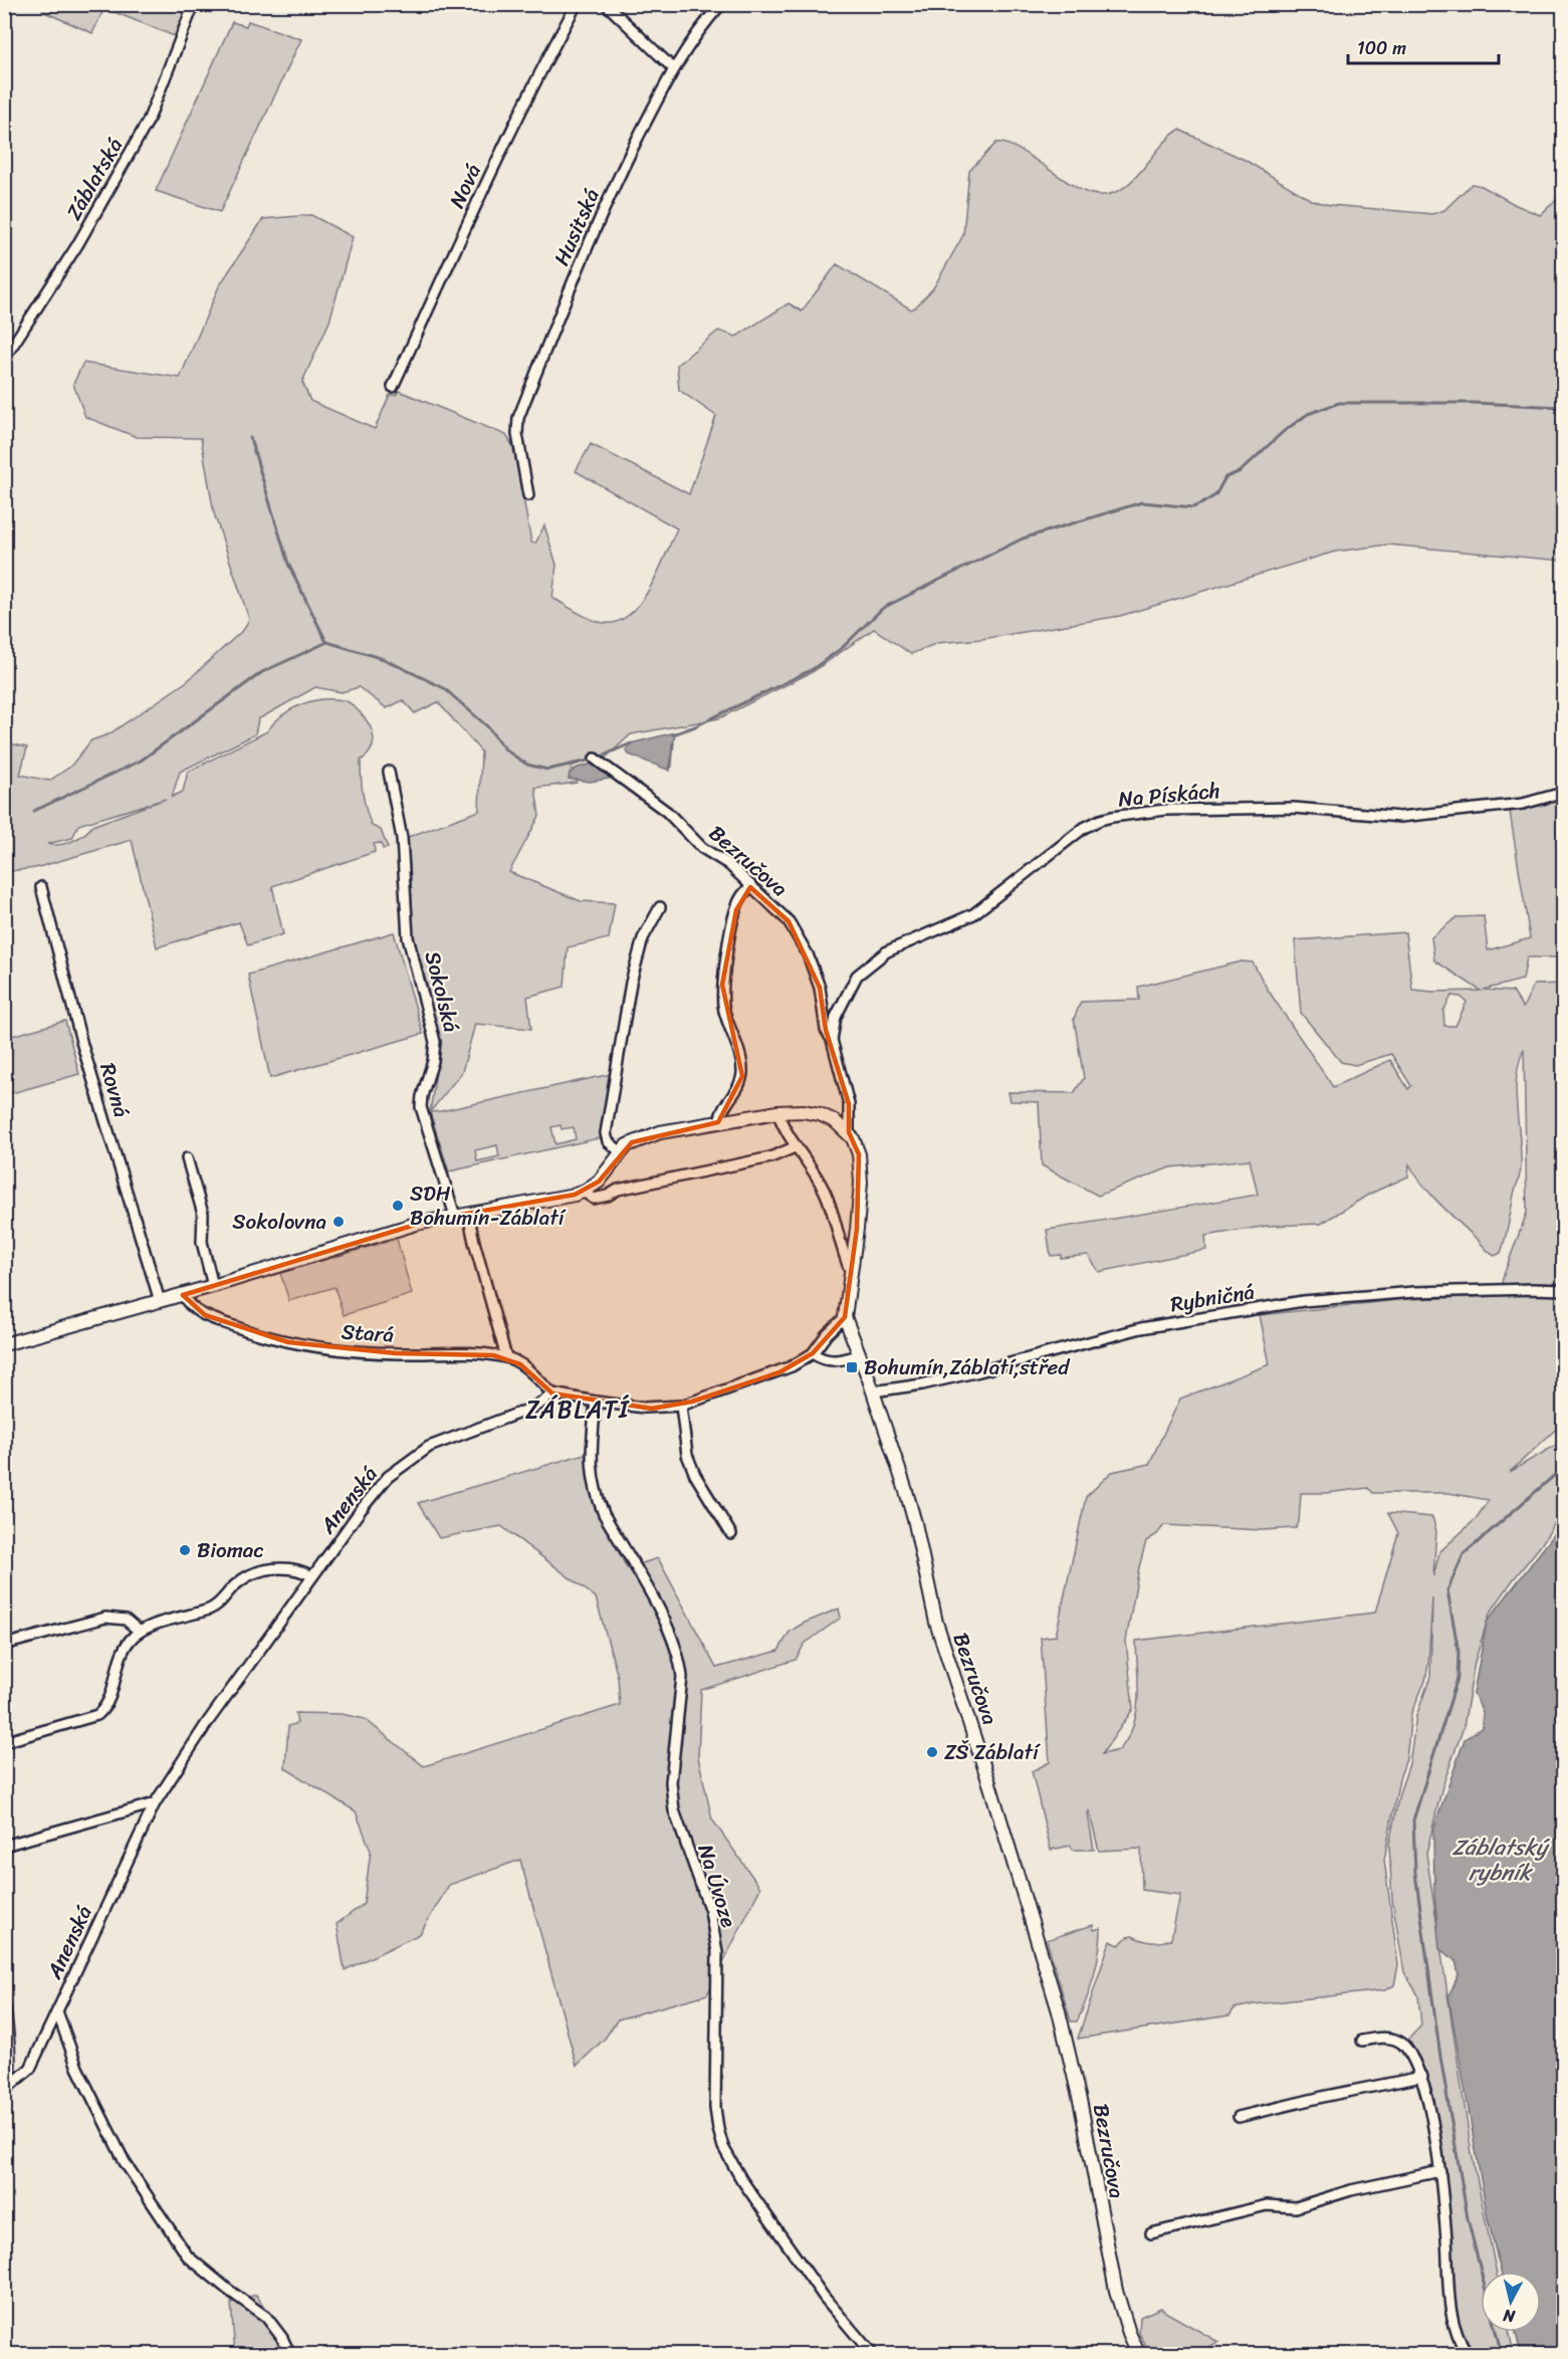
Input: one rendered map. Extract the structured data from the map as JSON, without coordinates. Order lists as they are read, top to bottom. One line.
{"streets":{"main road":["Bezručova"],"street":["Záblatská","Nová","Husitská","Na Pískách","Sokolská","Rovná","Rybničná","Stará","Anenská","Na Úvoze"]},"crossings":[["Na Pískách","Bezručova"],["Bezručova","Rybničná"],["Sokolská","Stará"],["Stará","Anenská"]],"districts":["ZÁBLATÍ"],"water":["Záblatský rybník"],"places":{"other":["SDH Bohumín-Záblatí","Sokolovna","Biomac","ZŠ Záblatí"],"transit":["Bohumín,Záblatí,střed"]},"scale_bar":"100 m","north":"bottom"}
